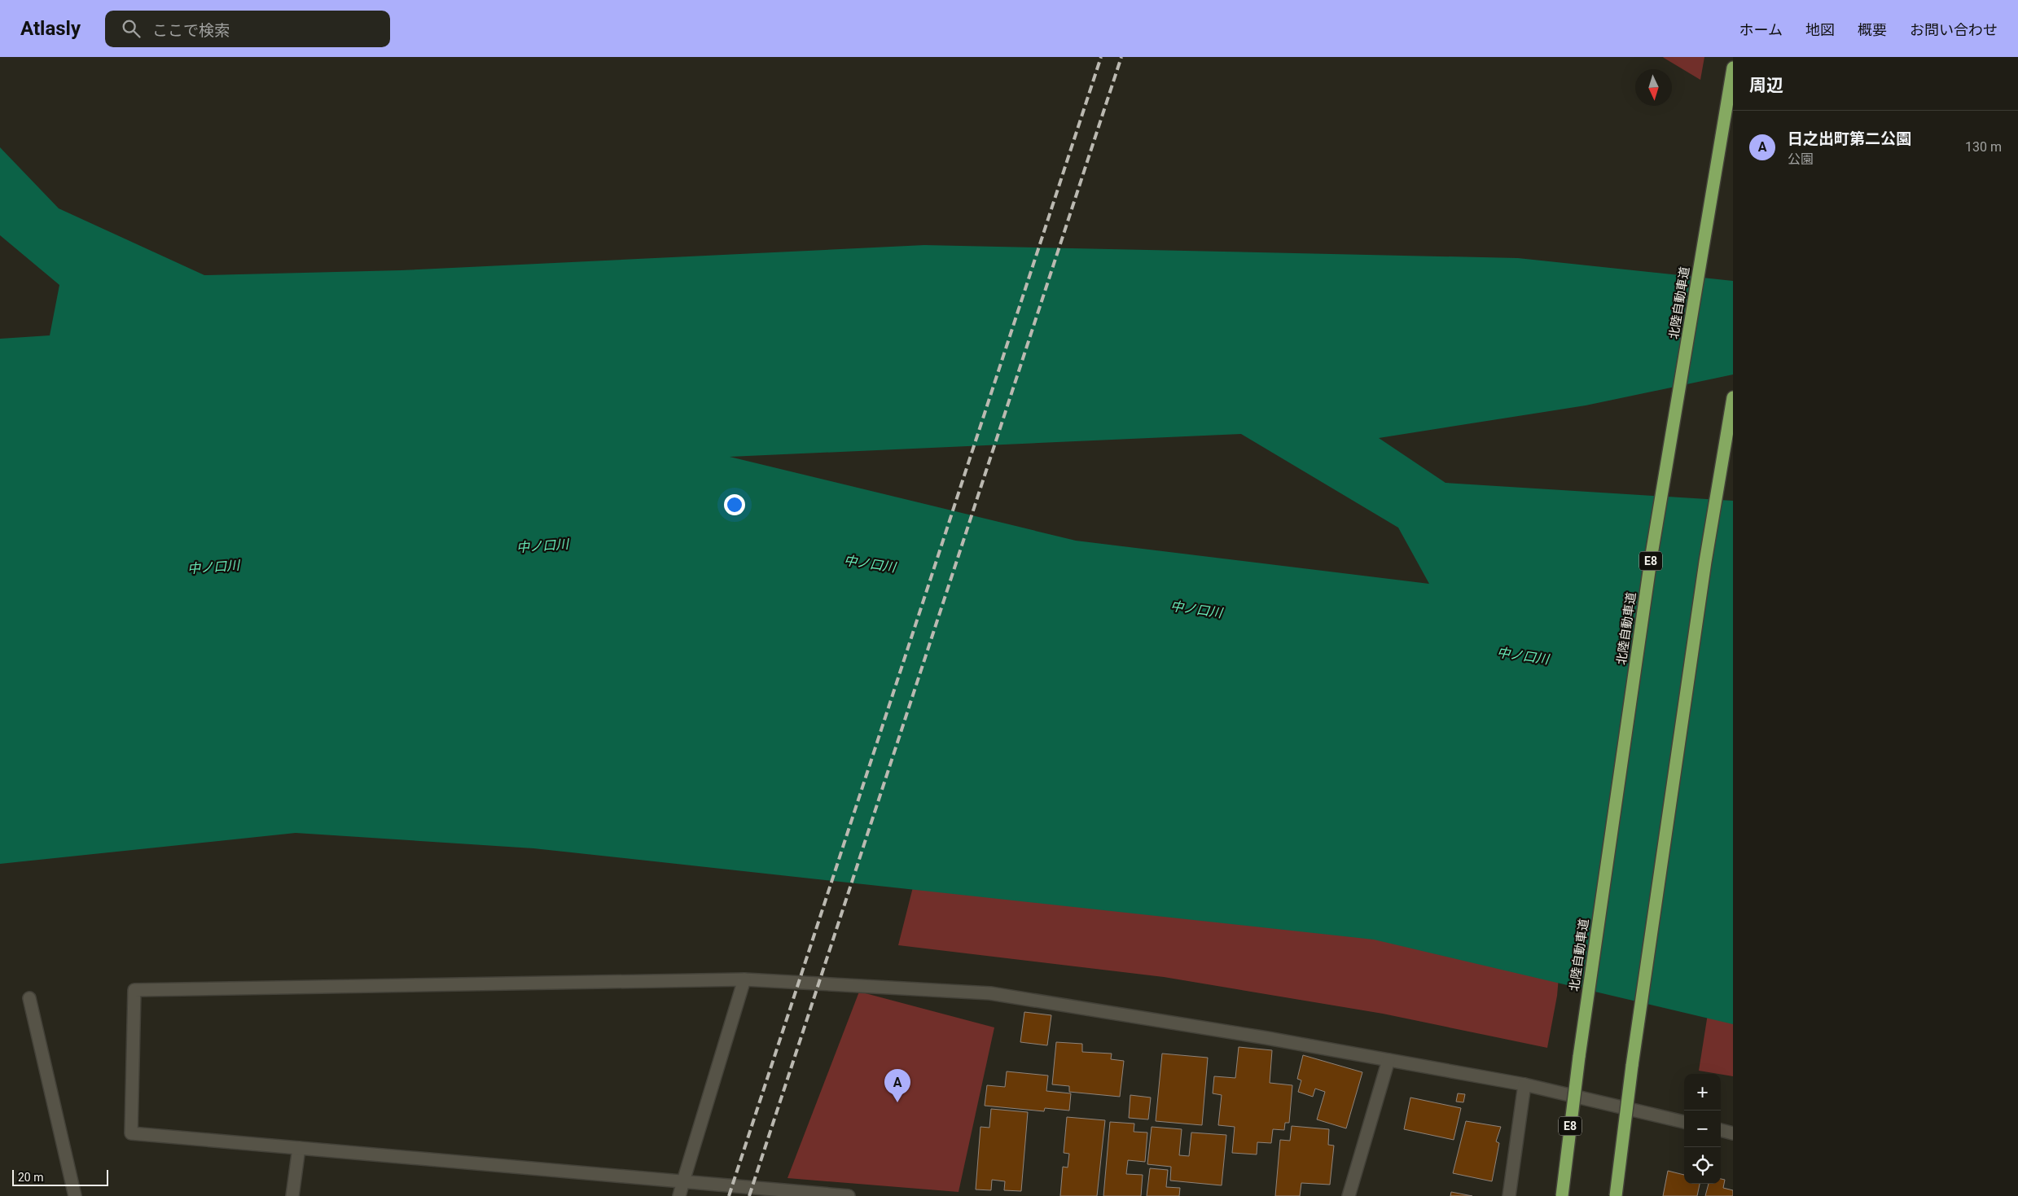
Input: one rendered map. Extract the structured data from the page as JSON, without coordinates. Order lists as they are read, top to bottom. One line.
{"streets":{"highway":["北陸自動車道","E8"]},"water":["中ノ口川"],"scale_bar":"20 m","north":"bottom","page":{"header":"Atlasly","search":"ここで検索","nav":["ホーム","地図","概要","お問い合わせ"],"heading":"周辺","list":[{"mark":"A","name":"日之出町第二公園","note":"公園","value":"130 m"}],"pins":"A","map_buttons":["+","−"],"scale":"20 m"}}
